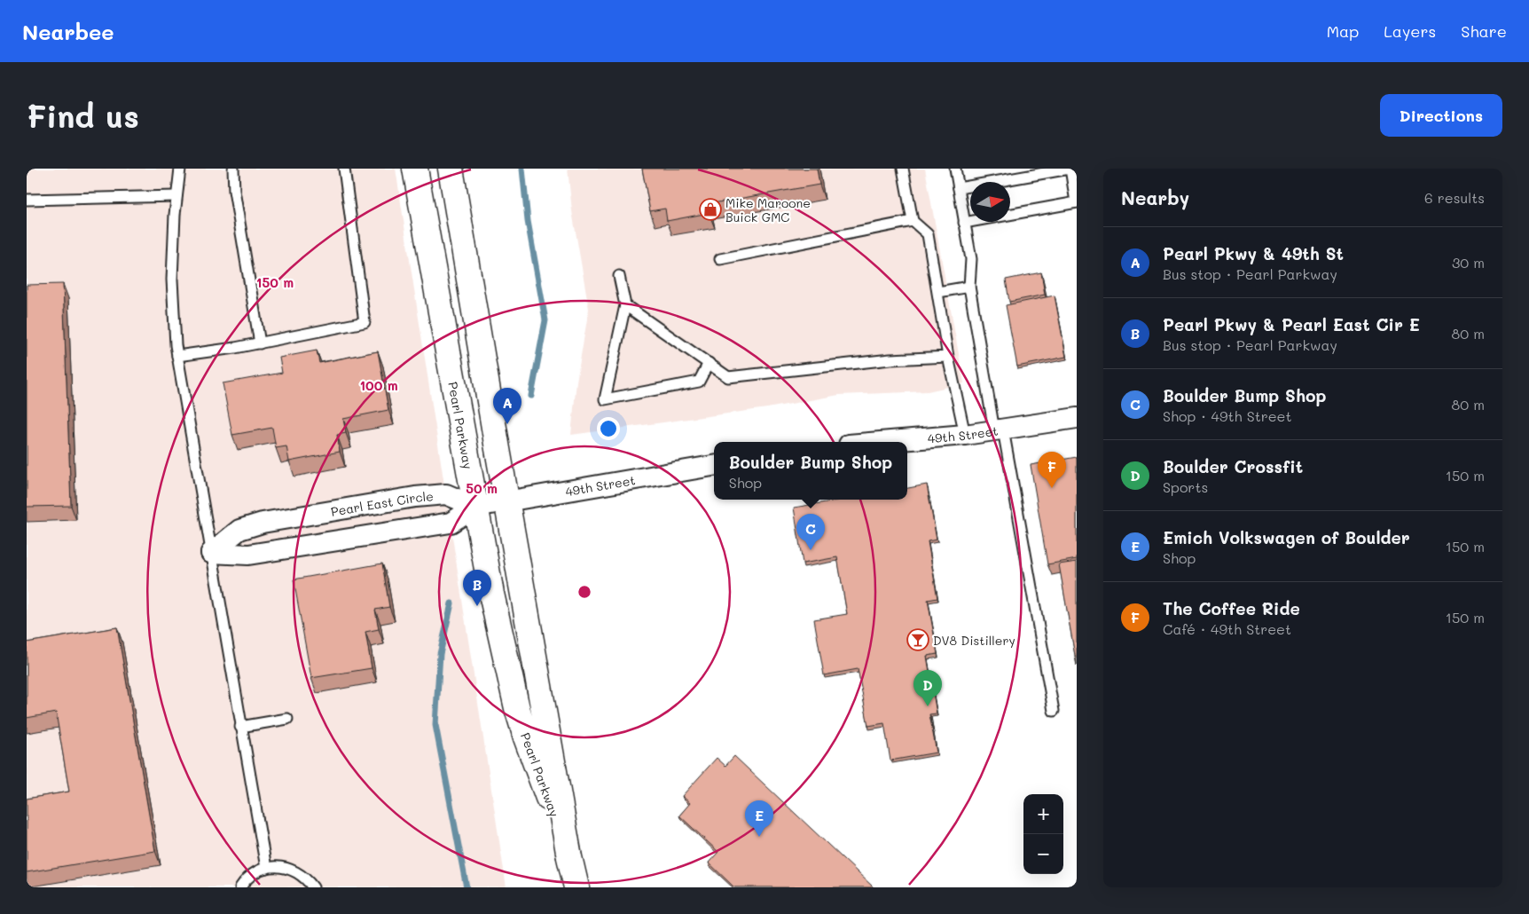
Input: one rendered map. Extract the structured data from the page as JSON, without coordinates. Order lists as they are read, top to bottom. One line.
{"streets":{"main road":["Pearl Parkway"],"street":["49th Street","Pearl East Circle"]},"crossings":[["Pearl Parkway","49th Street"],["Pearl Parkway","Pearl East Circle"],["49th Street","Pearl East Circle"]],"places":{"shop":["Mike Maroone Buick GMC"],"bar":["DV8 Distillery"]},"north":"right","page":{"header":"Nearbee","nav":["Map","Layers","Share"],"buttons":"Directions","title":"Find us","heading":["Nearby","6 results"],"list":[{"mark":"A","name":"Pearl Pkwy & 49th St","note":"Bus stop · Pearl Parkway","value":"30 m"},{"mark":"B","name":"Pearl Pkwy & Pearl East Cir E","note":"Bus stop · Pearl Parkway","value":"80 m"},{"mark":"C","name":"Boulder Bump Shop","note":"Shop · 49th Street","value":"80 m"},{"mark":"D","name":"Boulder Crossfit","note":"Sports","value":"150 m"},{"mark":"E","name":"Emich Volkswagen of Boulder","note":"Shop","value":"150 m"},{"mark":"F","name":"The Coffee Ride","note":"Café · 49th Street","value":"150 m"}],"pins":["A","F","C","B","D","E"],"popup":["Boulder Bump Shop","Shop"],"map_buttons":["+","−"]},"rings":["150 m","100 m","50 m"]}
